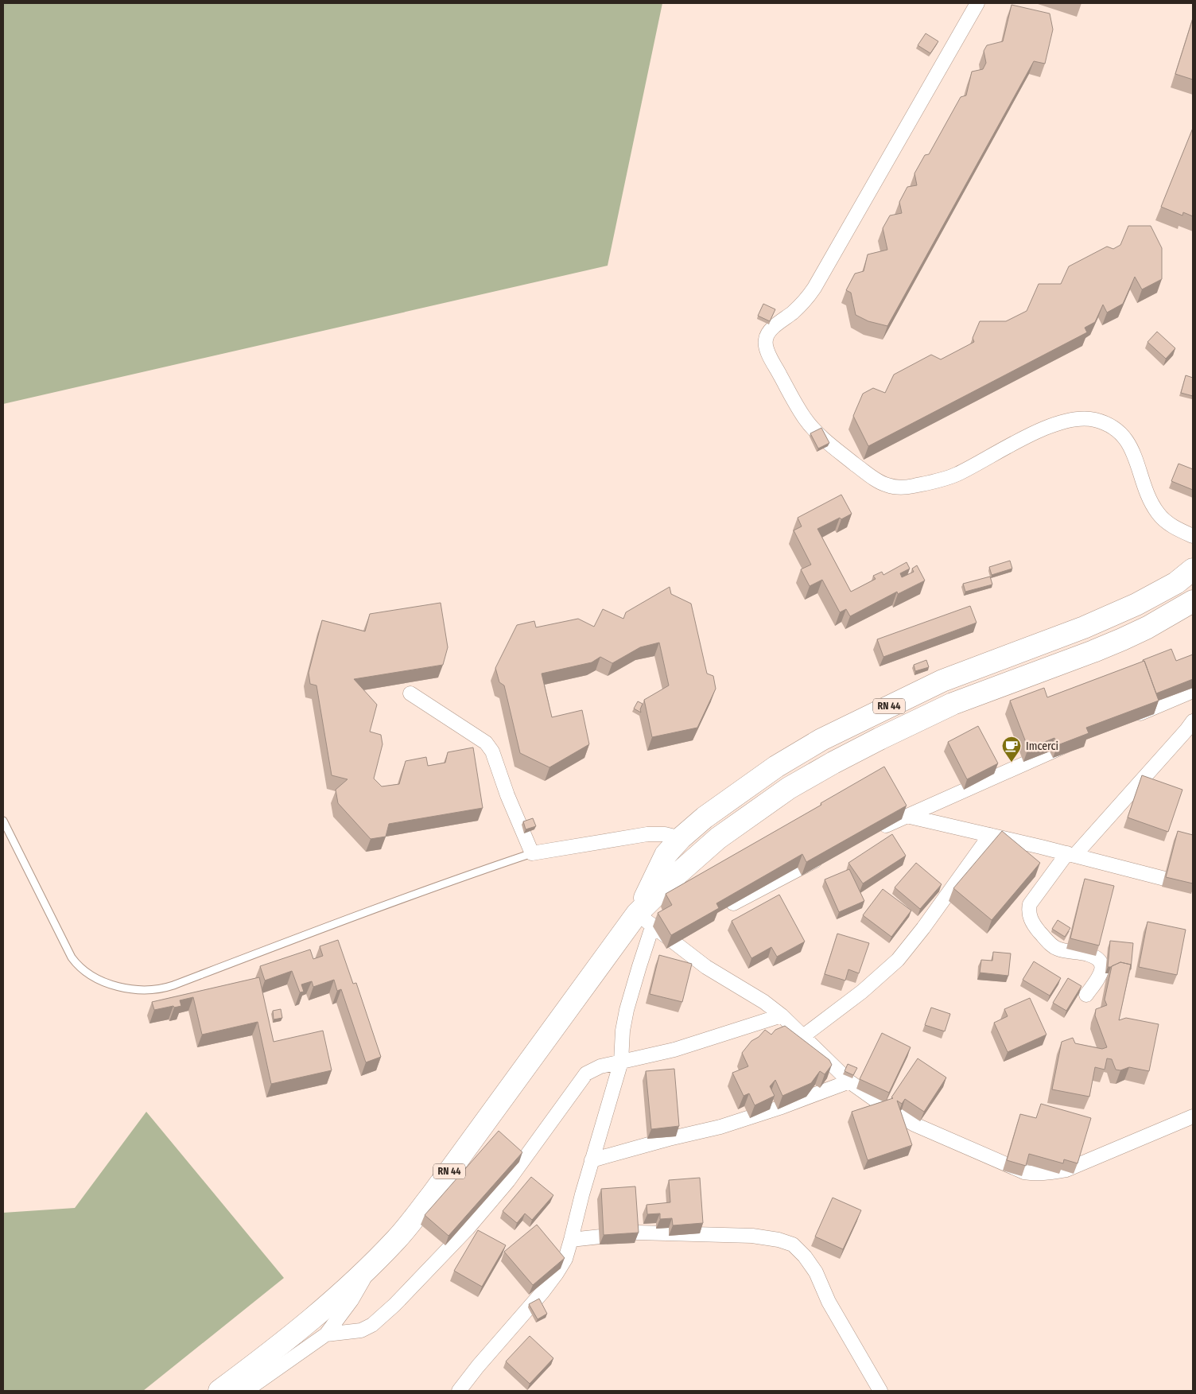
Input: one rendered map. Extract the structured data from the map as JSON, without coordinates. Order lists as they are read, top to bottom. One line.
{"streets":{"main road":["RN 44"]},"places":{"cafe":["Imcerci"]}}
